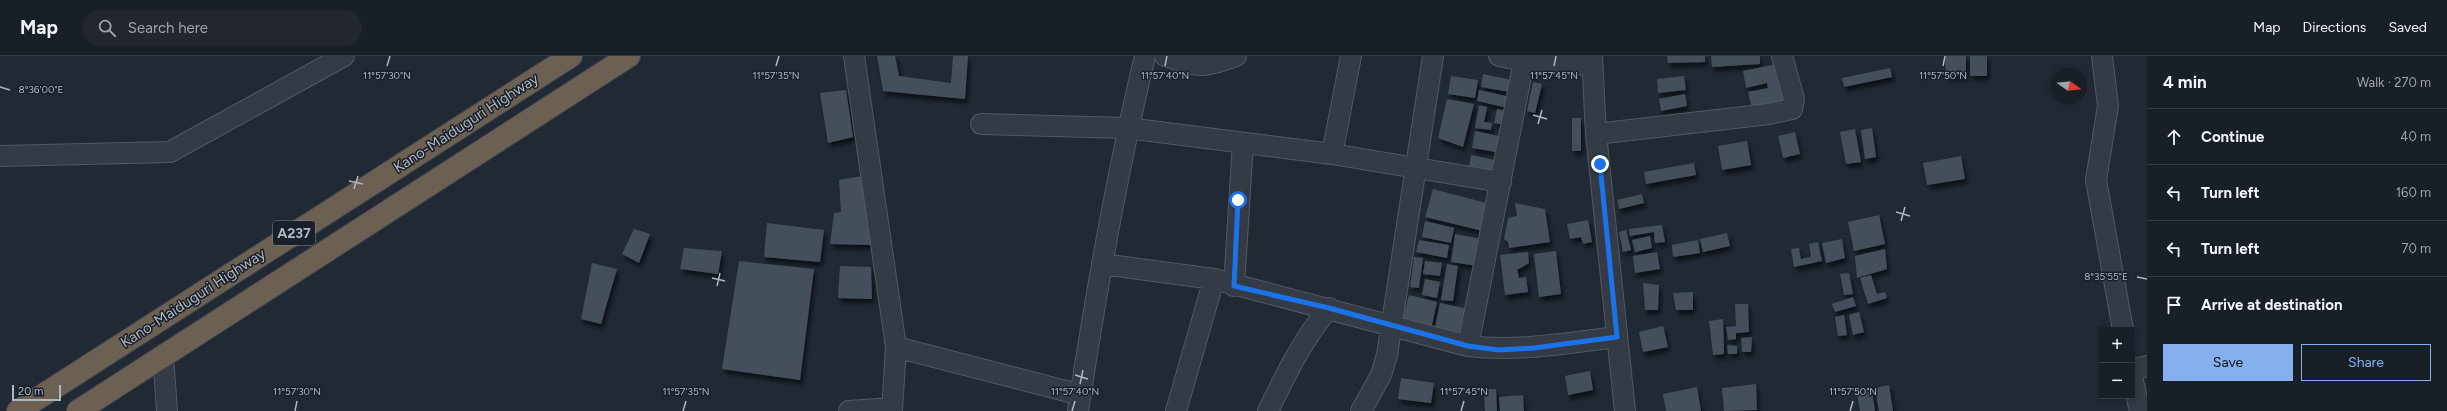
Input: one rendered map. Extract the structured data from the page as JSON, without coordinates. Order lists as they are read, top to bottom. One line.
{"streets":{"highway":["Kano-Maiduguri Highway","A237"]},"scale_bar":"20 m","north":"right","page":{"header":"Map","search":"Search here","nav":["Map","Directions","Saved"],"heading":["4 min","Walk · 270 m"],"list":[["Continue","40 m"],["Turn left","160 m"],["Turn left","70 m"],"Arrive at destination"],"map_buttons":["+","−"],"buttons":["Save","Share"],"scale":"20 m"},"coordinates":["11°57'30\"N","11°57'35\"N","11°57'40\"N","11°57'45\"N","11°57'50\"N","8°36'00\"E","8°35'55\"E"]}
